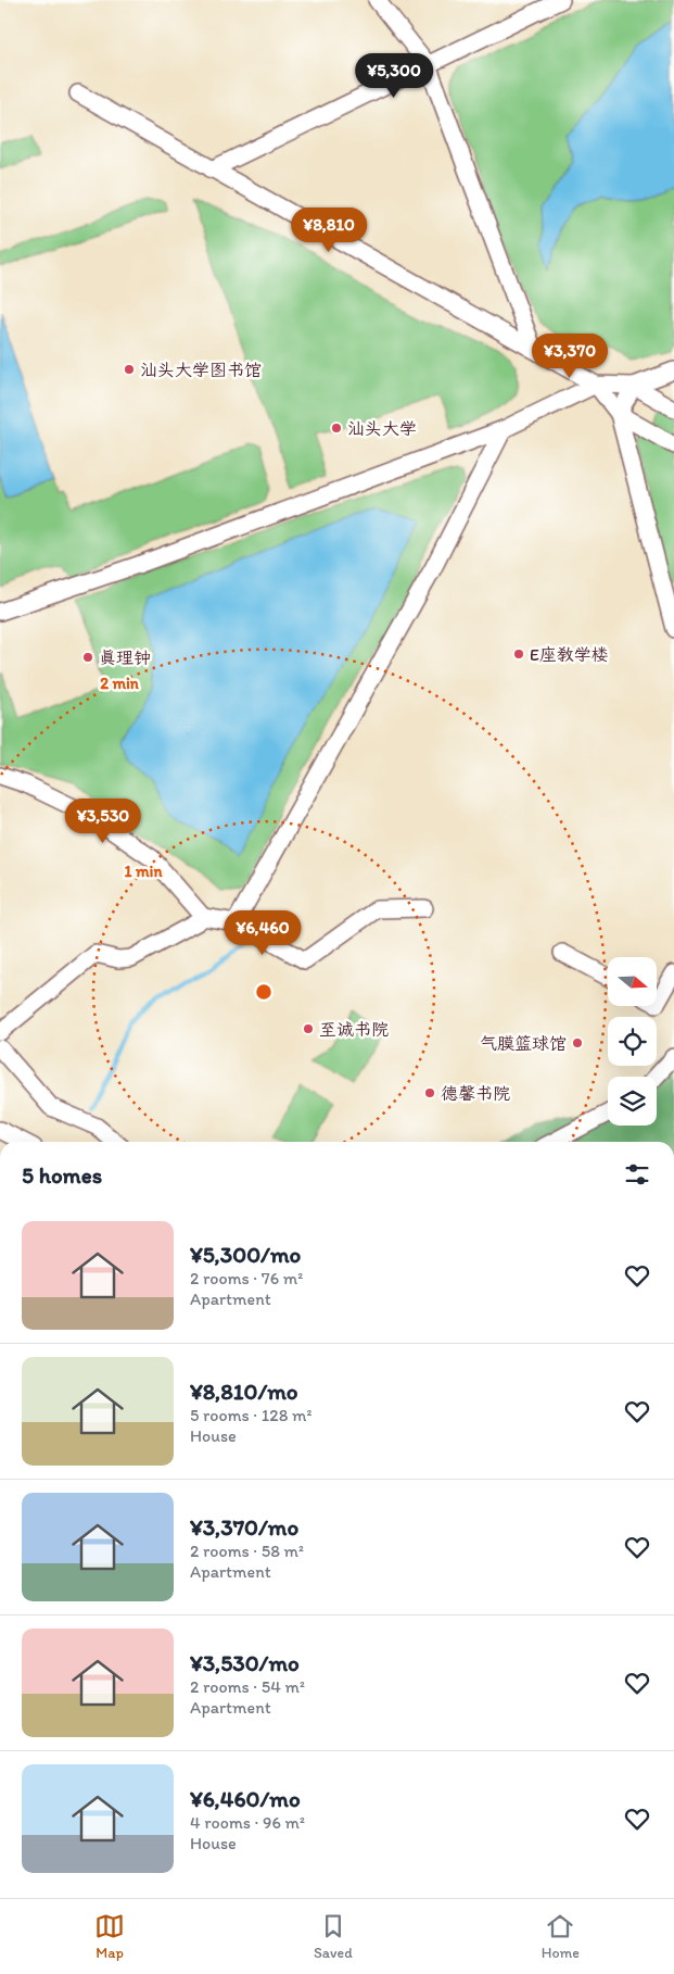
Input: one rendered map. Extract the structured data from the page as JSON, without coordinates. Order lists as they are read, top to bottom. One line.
{"places":["汕头大学图书馆","汕头大学","E座教学楼","真理钟","至诚书院","气膜篮球馆","德馨书院"],"north":"right","page":{"price":["¥5,300","¥8,810","¥3,370","¥3,530","¥6,460"],"heading":"5 homes","list":[{"name":"¥5,300/mo","note":"2 rooms · 76 m² · Apartment"},{"name":"¥8,810/mo","note":"5 rooms · 128 m² · House"},{"name":"¥3,370/mo","note":"2 rooms · 58 m² · Apartment"},{"name":"¥3,530/mo","note":"2 rooms · 54 m² · Apartment"},{"name":"¥6,460/mo","note":"4 rooms · 96 m² · House"}],"tabs":["Map","Saved","Home"]},"rings":["2 min","1 min"]}
